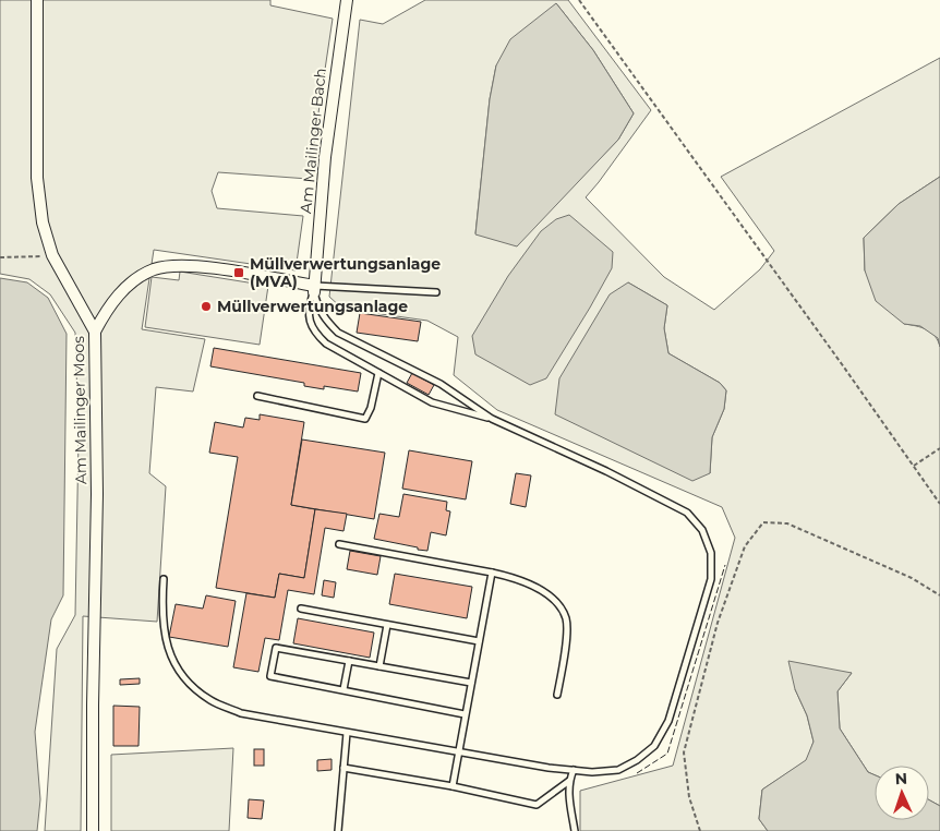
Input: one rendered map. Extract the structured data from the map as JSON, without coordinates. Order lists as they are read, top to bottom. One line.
{"streets":{"street":["Am Mailinger Bach","Am Mailinger Moos"]},"places":{"transit":["Müllverwertungsanlage (MVA)"],"other":["Müllverwertungsanlage"]},"north":"top"}
